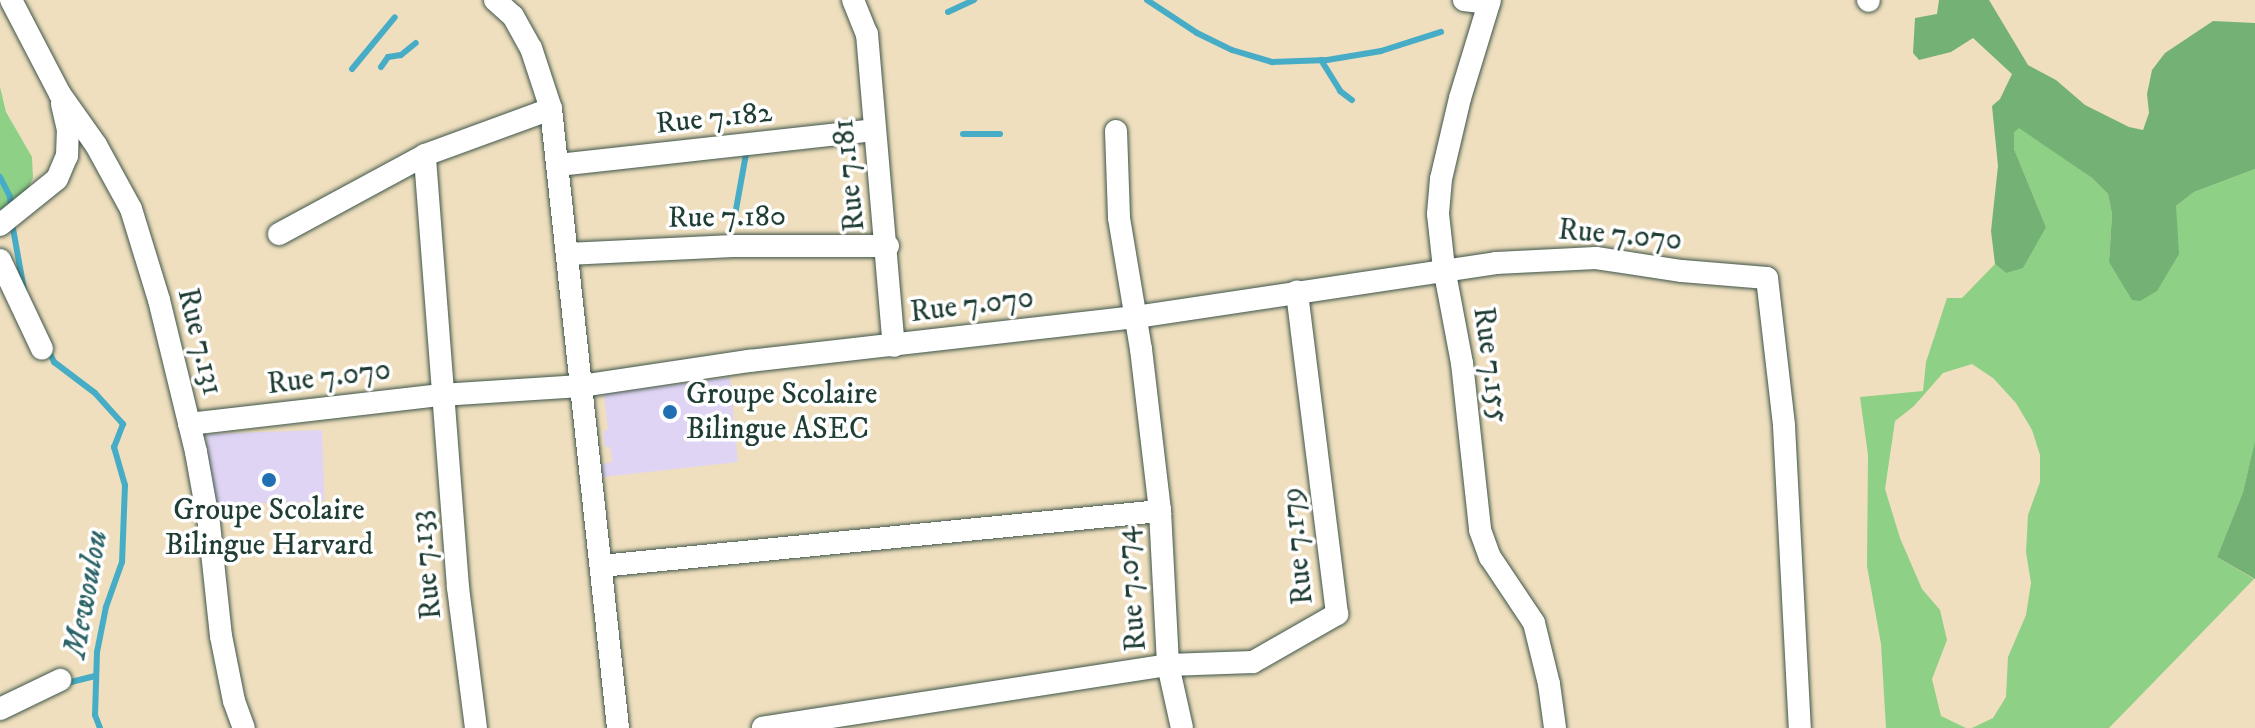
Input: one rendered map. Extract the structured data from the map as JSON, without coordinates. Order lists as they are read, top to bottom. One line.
{"streets":{"street":["Rue 7.182","Rue 7.181","Rue 7.180","Rue 7.070","Rue 7.131","Rue 7.155","Rue 7.179","Rue 7.133","Rue 7.074"]},"crossings":[["Rue 7.182","Rue 7.181"],["Rue 7.181","Rue 7.180"],["Rue 7.181","Rue 7.070"],["Rue 7.070","Rue 7.131"],["Rue 7.070","Rue 7.155"],["Rue 7.070","Rue 7.179"],["Rue 7.070","Rue 7.133"],["Rue 7.179","Rue 7.074"]],"water":["Mewoulou"],"places":["Groupe Scolaire Bilingue ASEC","Groupe Scolaire Bilingue Harvard"]}
